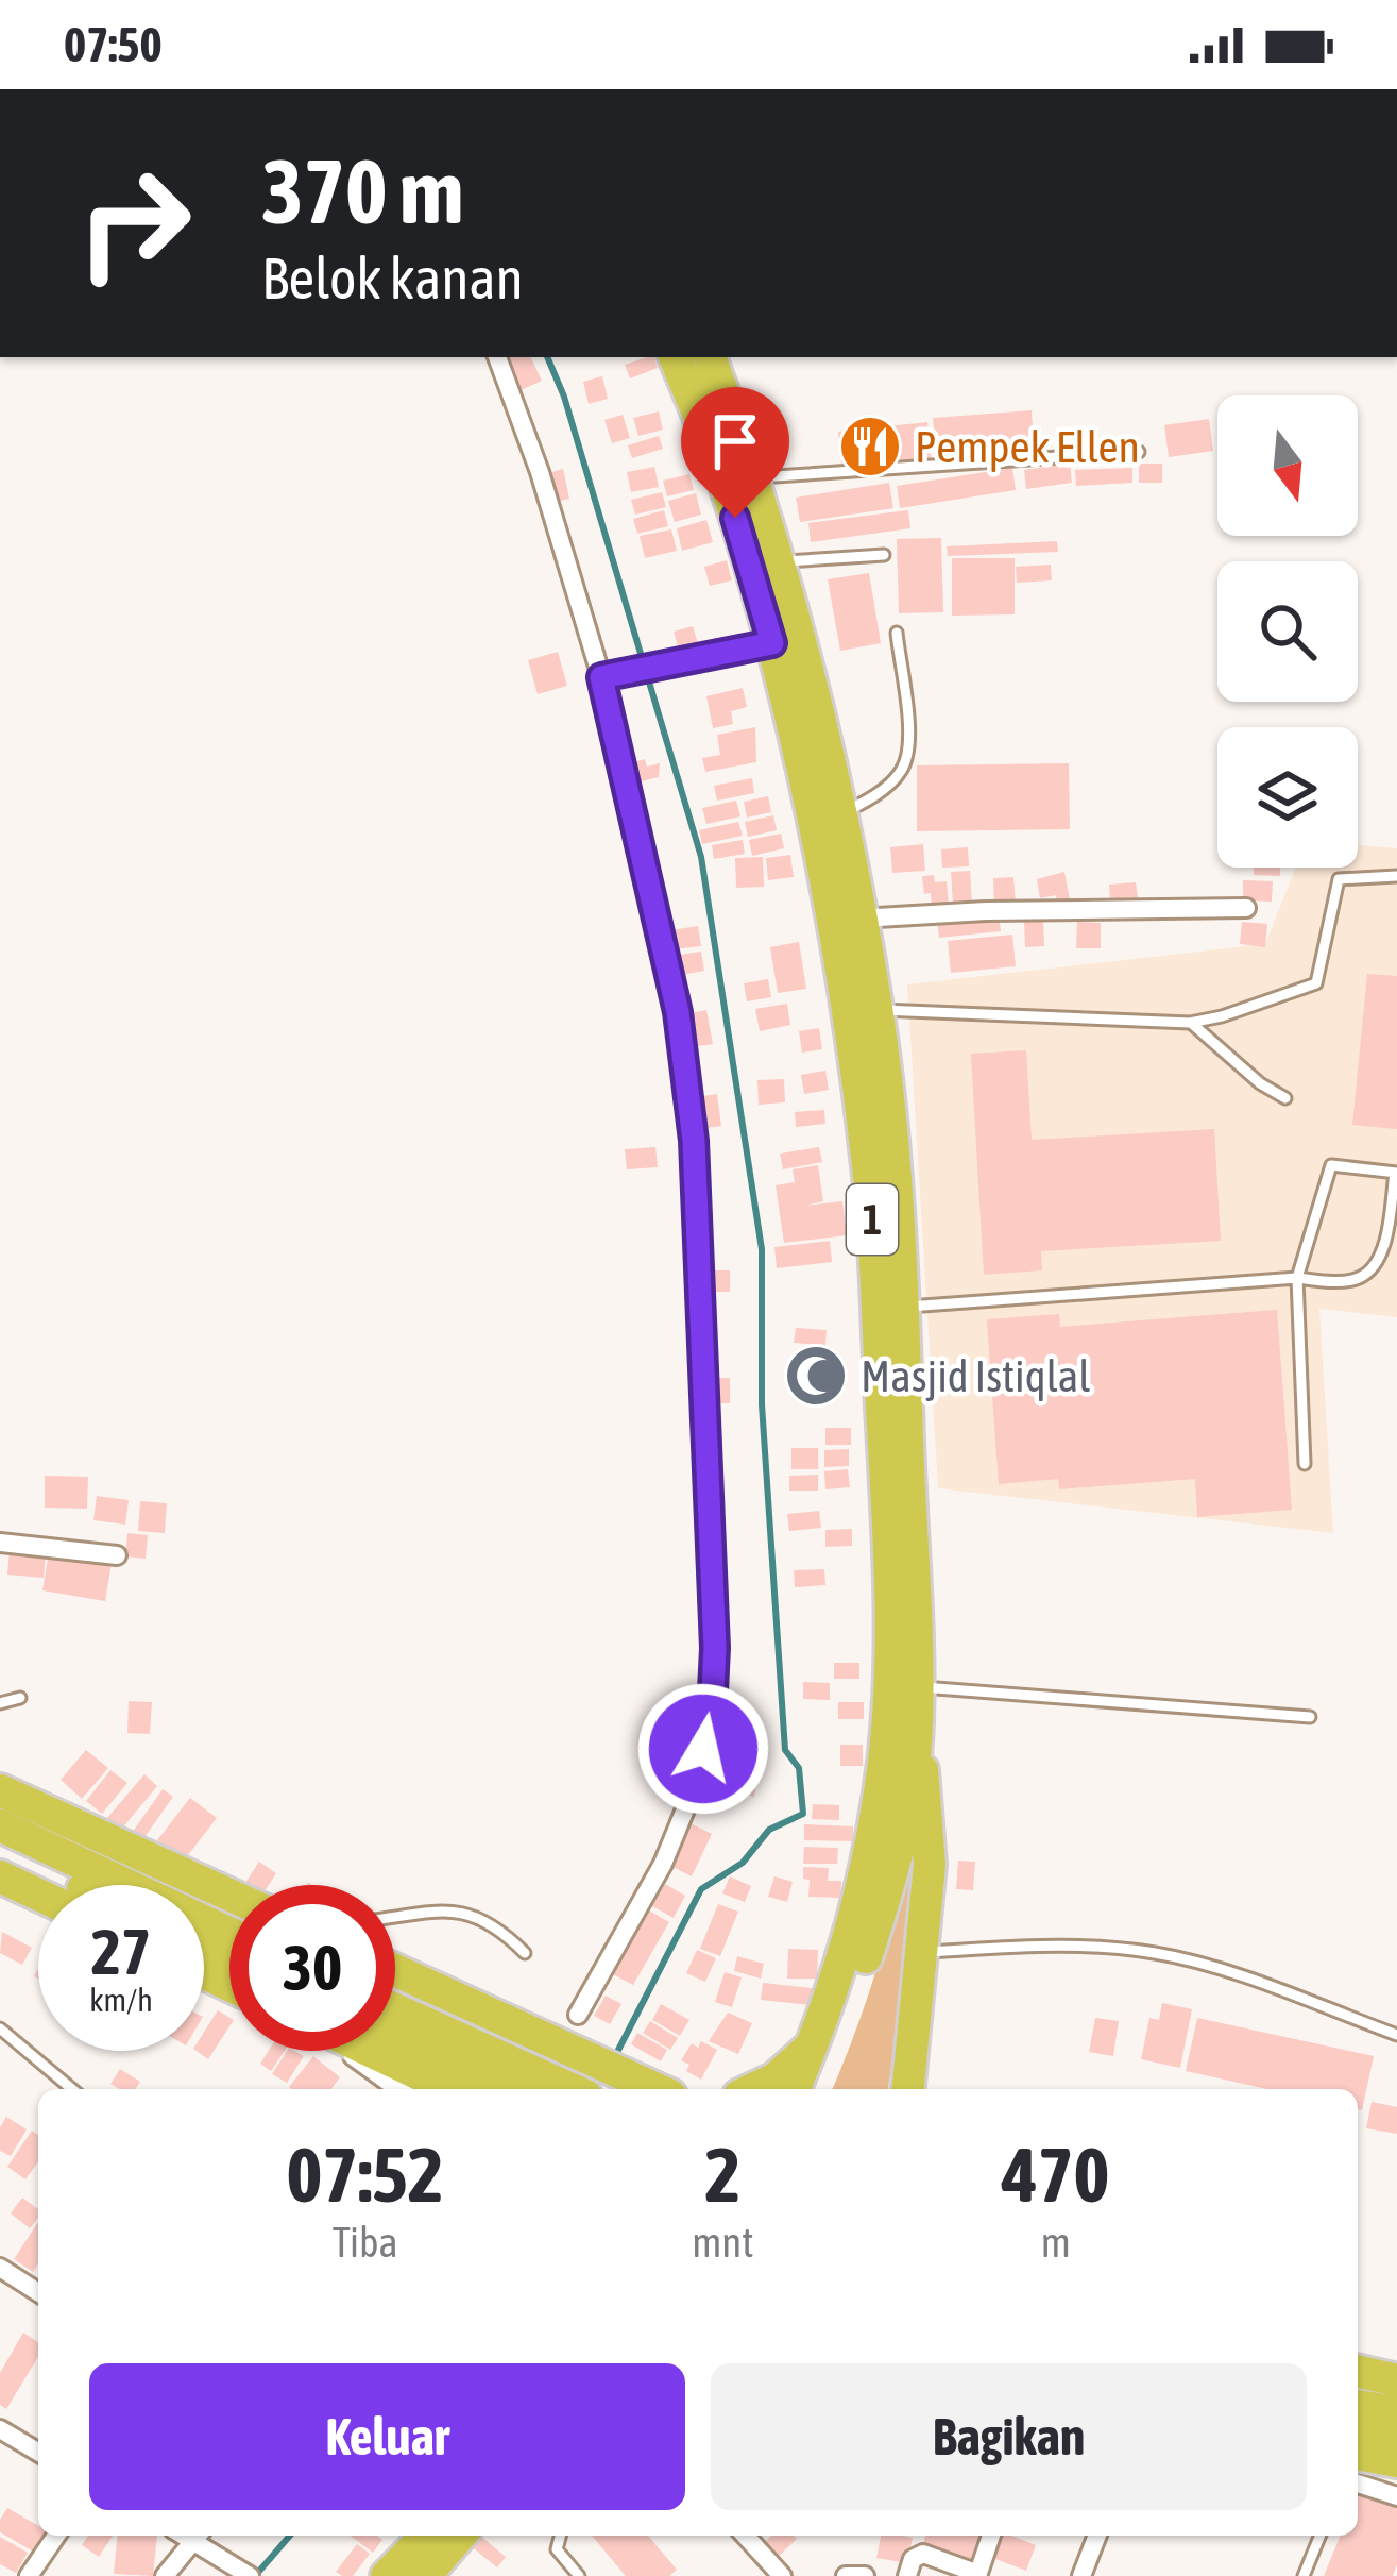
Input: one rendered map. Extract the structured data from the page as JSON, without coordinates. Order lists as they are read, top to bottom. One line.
{"streets":{"highway":["1"]},"places":{"restaurant":["Pempek Ellen"],"mosque":["Masjid Istiqlal"]},"north":"bottom","page":{"status":"07:50","turn":["370 m","Belok kanan"],"speed":"27 km/h","limit":"30","eta":["07:52","Tiba","2","mnt","470","m"],"buttons":["Keluar","Bagikan"]}}
